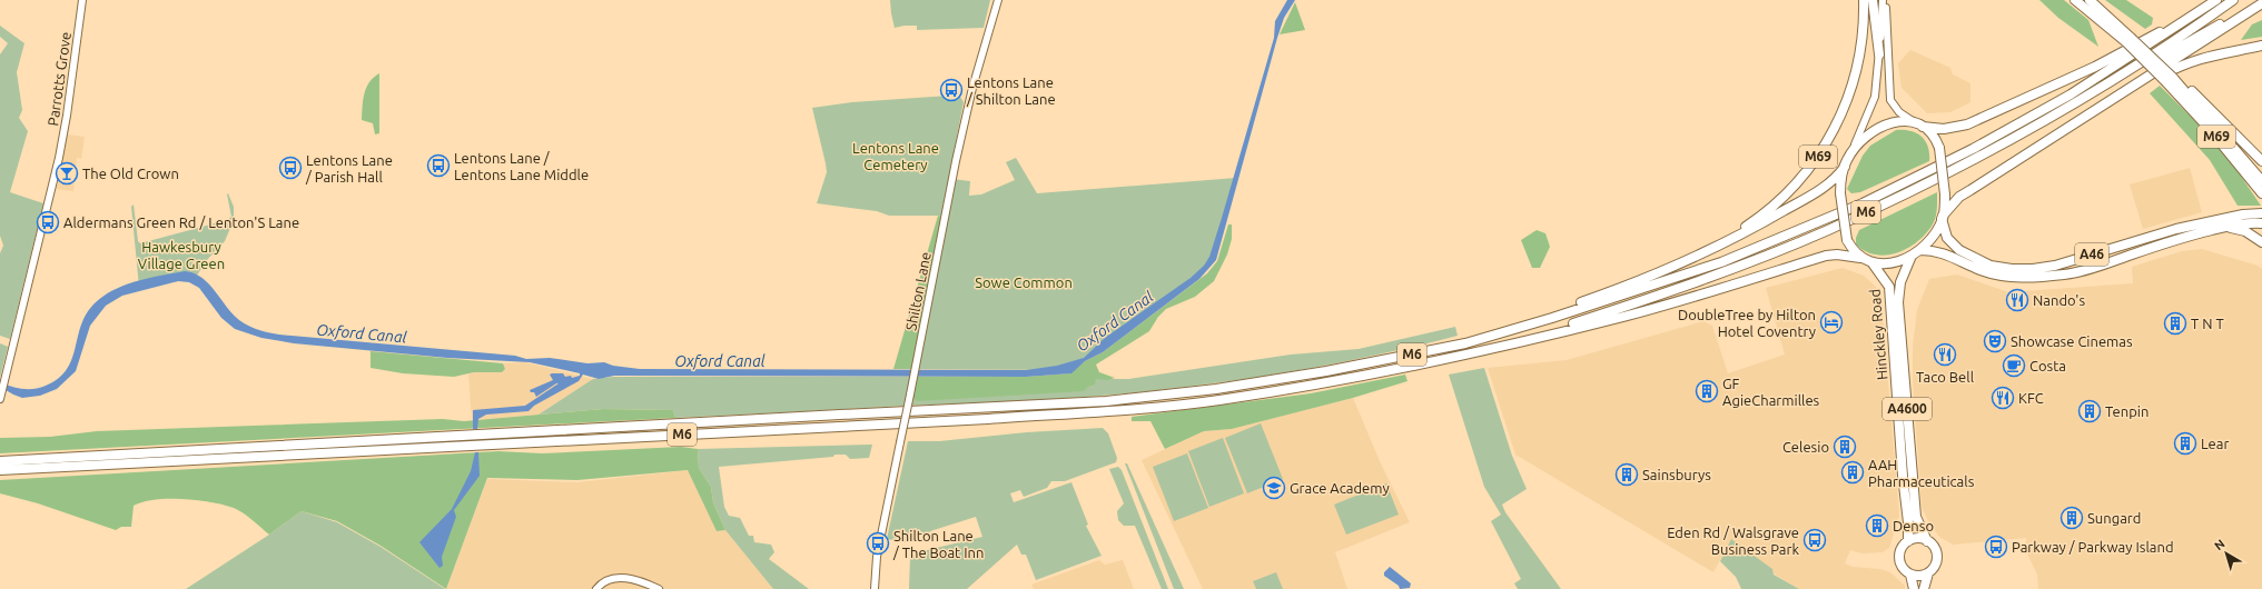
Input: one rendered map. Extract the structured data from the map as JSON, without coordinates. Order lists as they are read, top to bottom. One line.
{"streets":{"highway":["M69","M6","A46","Hinckley Road","A4600"],"main road":["Parrotts Grove","Shilton Lane"]},"crossings":[["A46","Hinckley Road"]],"water":["Oxford Canal"],"parks":["Lentons Lane Cemetery","Hawkesbury Village Green","Sowe Common"],"places":{"bus stop":["Lentons Lane / Shilton Lane","Lentons Lane / Lentons Lane Middle","Lentons Lane / Parish Hall","Aldermans Green Rd / Lenton'S Lane","Eden Rd / Walsgrave Business Park","Shilton Lane / The Boat Inn","Parkway / Parkway Island"],"bar":["The Old Crown"],"restaurant":["Nando's","Taco Bell","KFC"],"hotel":["DoubleTree by Hilton Hotel Coventry"],"building":["T N T","GF AgieCharmilles","Tenpin","Lear","Celesio","AAH Pharmaceuticals","Sainsburys","Sungard","Denso"],"theatre":["Showcase Cinemas"],"cafe":["Costa"],"school or university":["Grace Academy"]},"north":"top left"}
